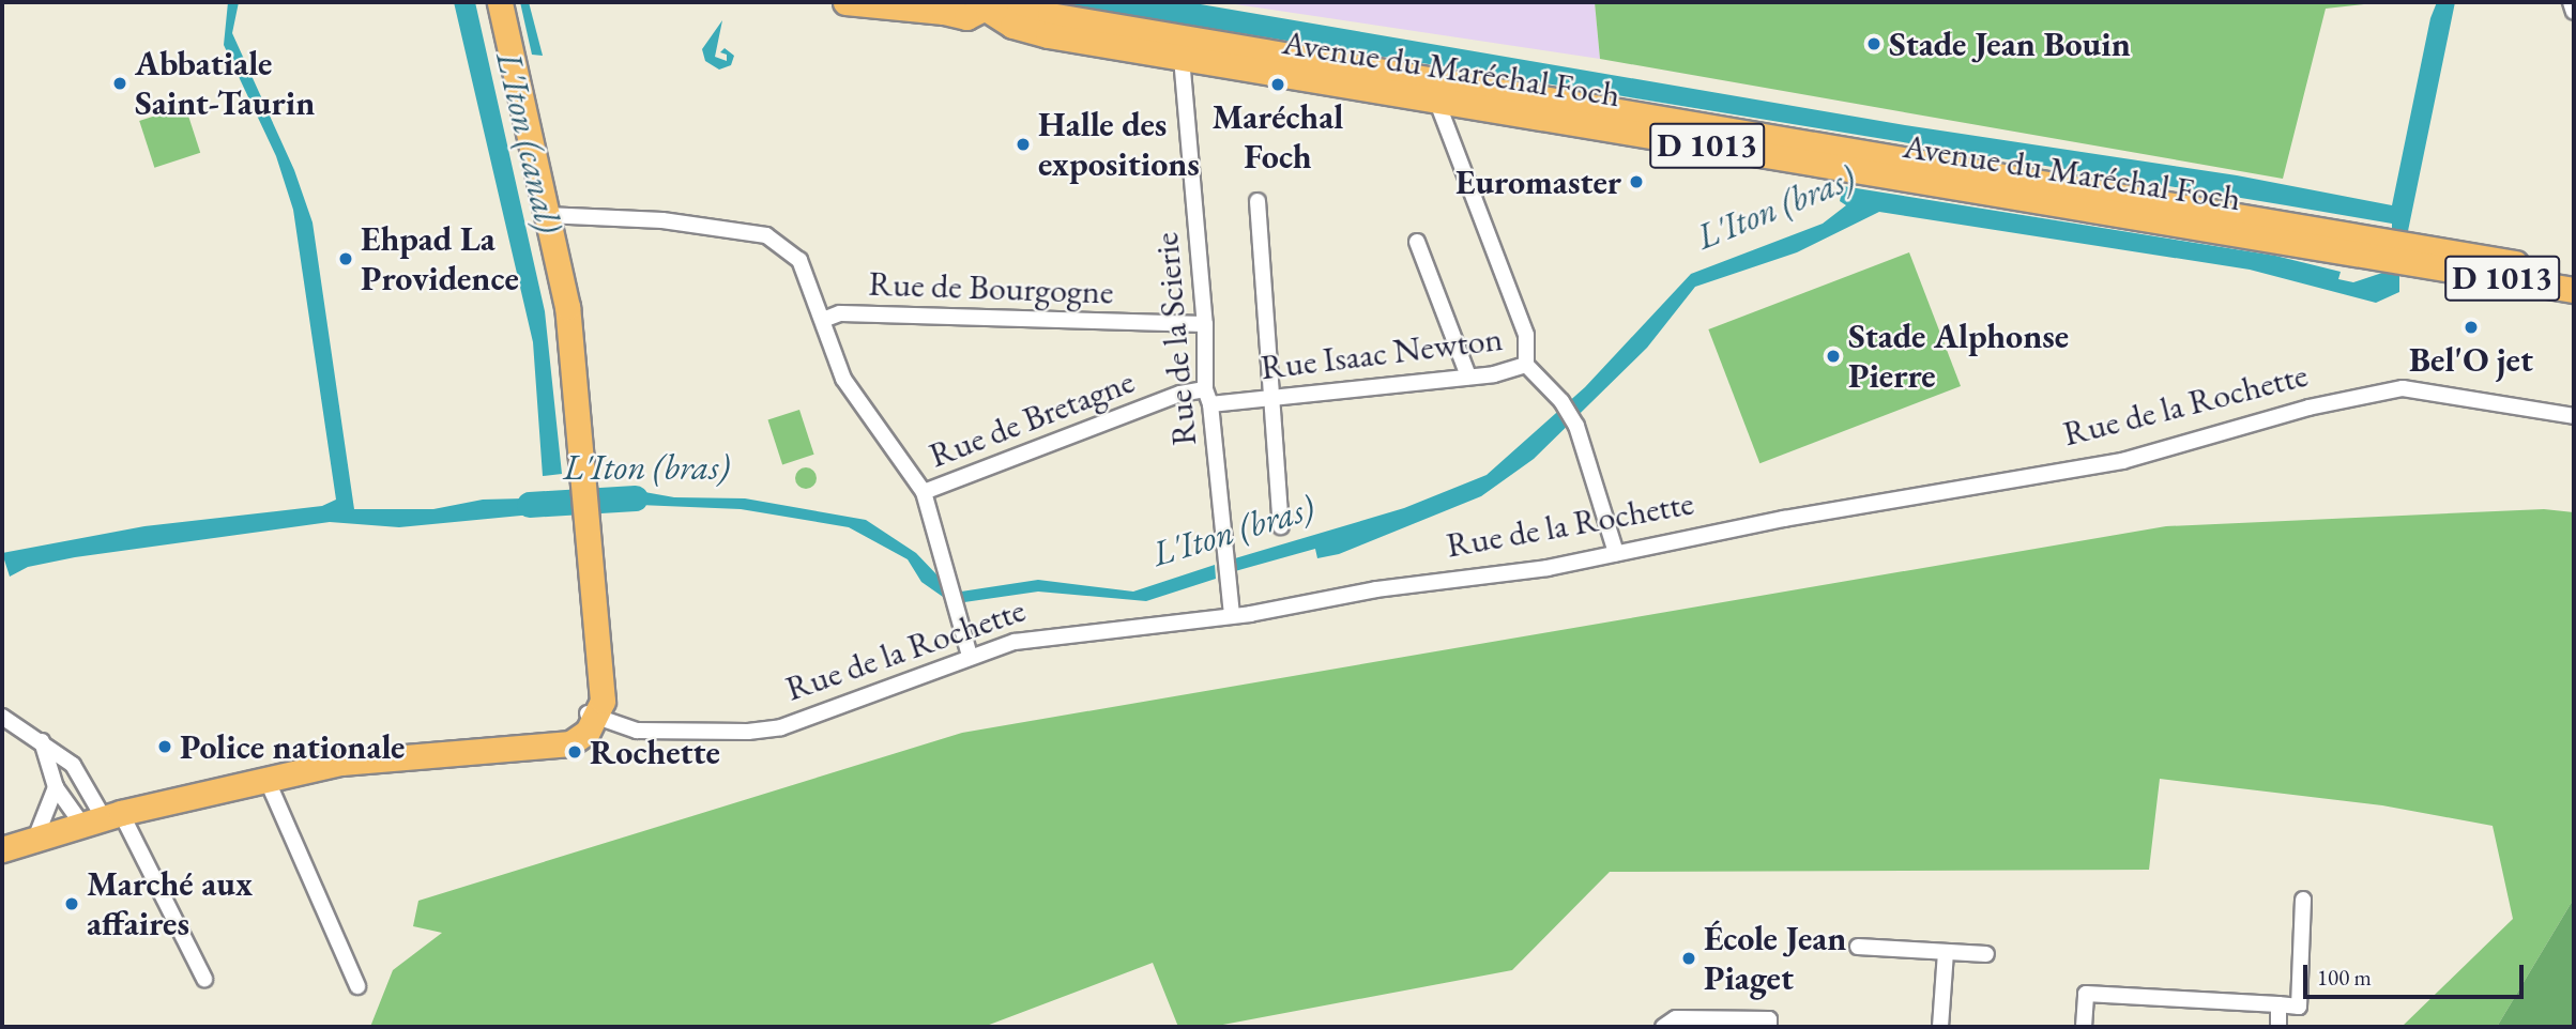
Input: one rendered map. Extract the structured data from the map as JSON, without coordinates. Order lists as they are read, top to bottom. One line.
{"streets":{"main road":["Avenue du Maréchal Foch","D 1013"],"street":["Rue de Bourgogne","Rue de la Scierie","Rue Isaac Newton","Rue de la Rochette","Rue de Bretagne"]},"crossings":[["Avenue du Maréchal Foch","Rue de la Scierie"],["Rue de Bourgogne","Rue de la Scierie"],["Rue de la Scierie","Rue Isaac Newton"],["Rue de la Scierie","Rue de la Rochette"],["Rue de la Scierie","Rue de Bretagne"],["Rue Isaac Newton","Rue de la Rochette"]],"water":["L'Iton (canal)","L'Iton (bras)"],"places":["Stade Jean Bouin","Abbatiale Saint-Taurin","Maréchal Foch","Halle des expositions","Euromaster","Ehpad La Providence","Bel'O jet","Stade Alphonse Pierre","Police nationale","Rochette","Marché aux affaires","École Jean Piaget"],"scale_bar":"100 m"}
